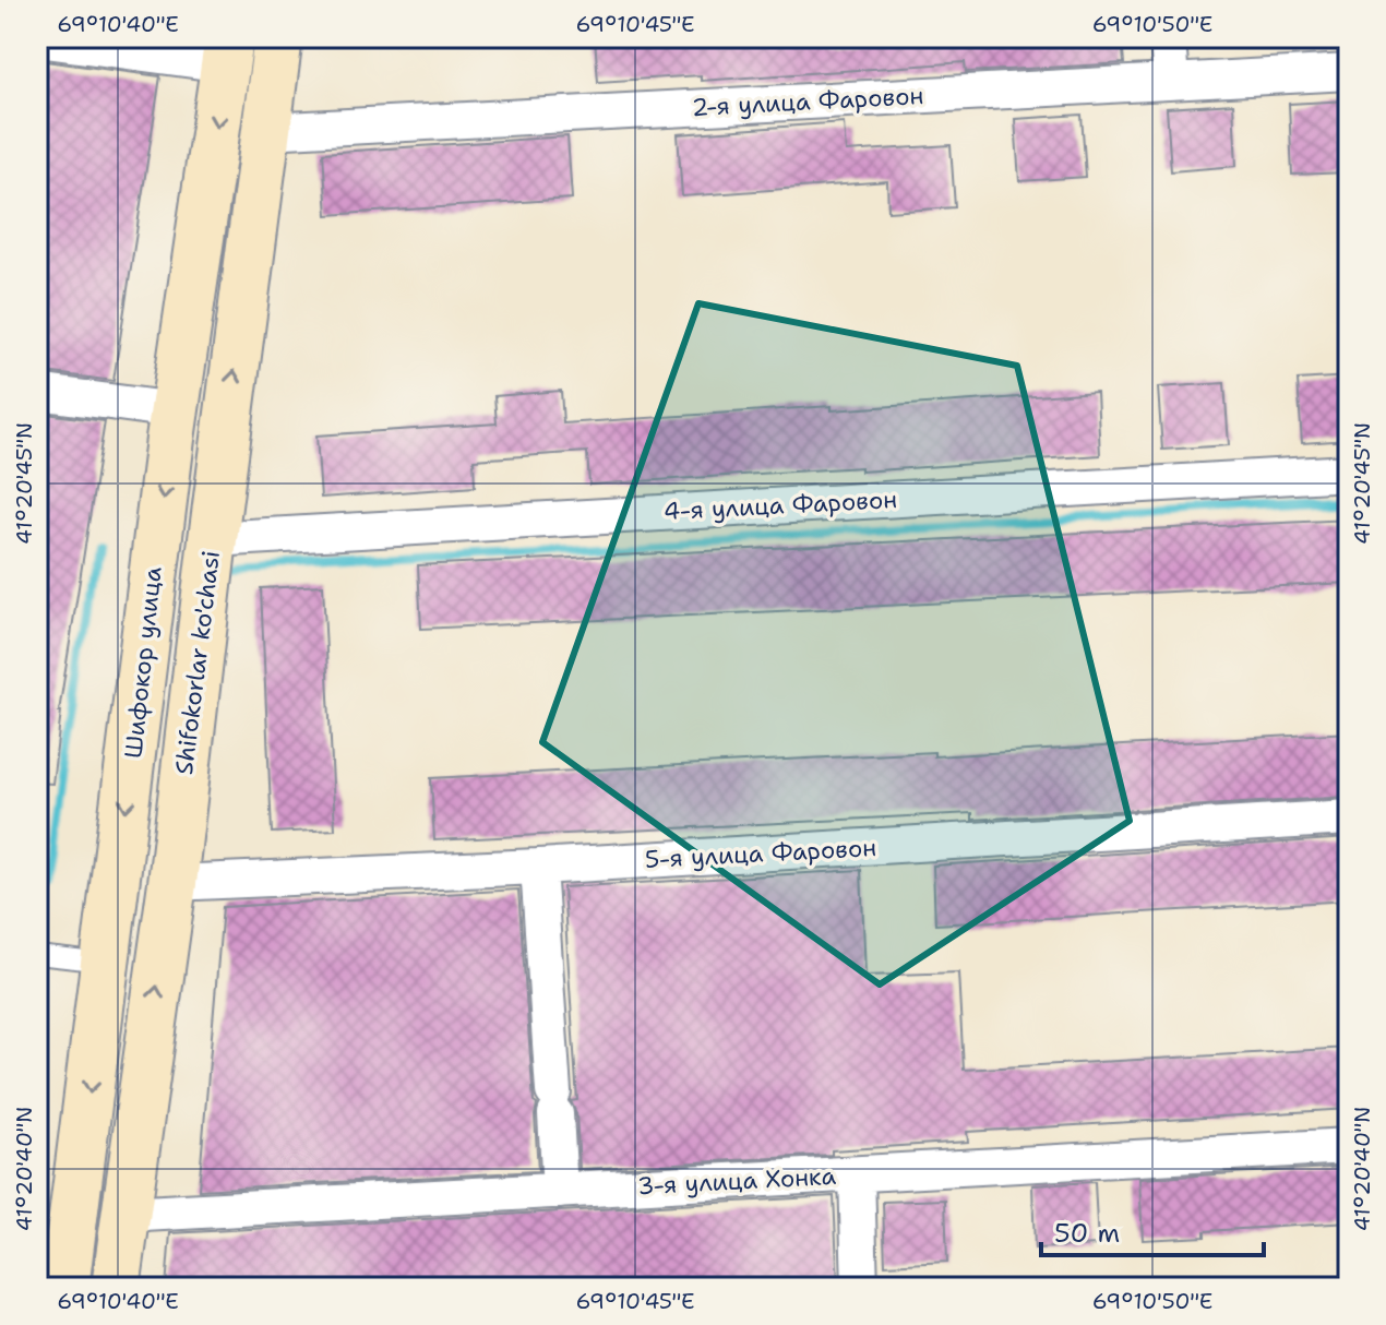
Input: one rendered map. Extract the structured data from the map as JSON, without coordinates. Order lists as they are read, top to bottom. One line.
{"streets":{"main road":["Шифокор улица","Shifokorlar ko'chasi"],"street":["2-я улица Фаровон","4-я улица Фаровон","5-я улица Фаровон","3-я улица Хонка"]},"crossings":[["2-я улица Фаровон","Shifokorlar ko'chasi"],["4-я улица Фаровон","Shifokorlar ko'chasi"],["Shifokorlar ko'chasi","5-я улица Фаровон"],["Shifokorlar ko'chasi","3-я улица Хонка"]],"one_way":["Шифокор улица","Shifokorlar ko'chasi"],"scale_bar":"50 m","coordinates":["69°10'40\"E","69°10'45\"E","69°10'50\"E","41°20'45\"N","41°20'40\"N"]}
